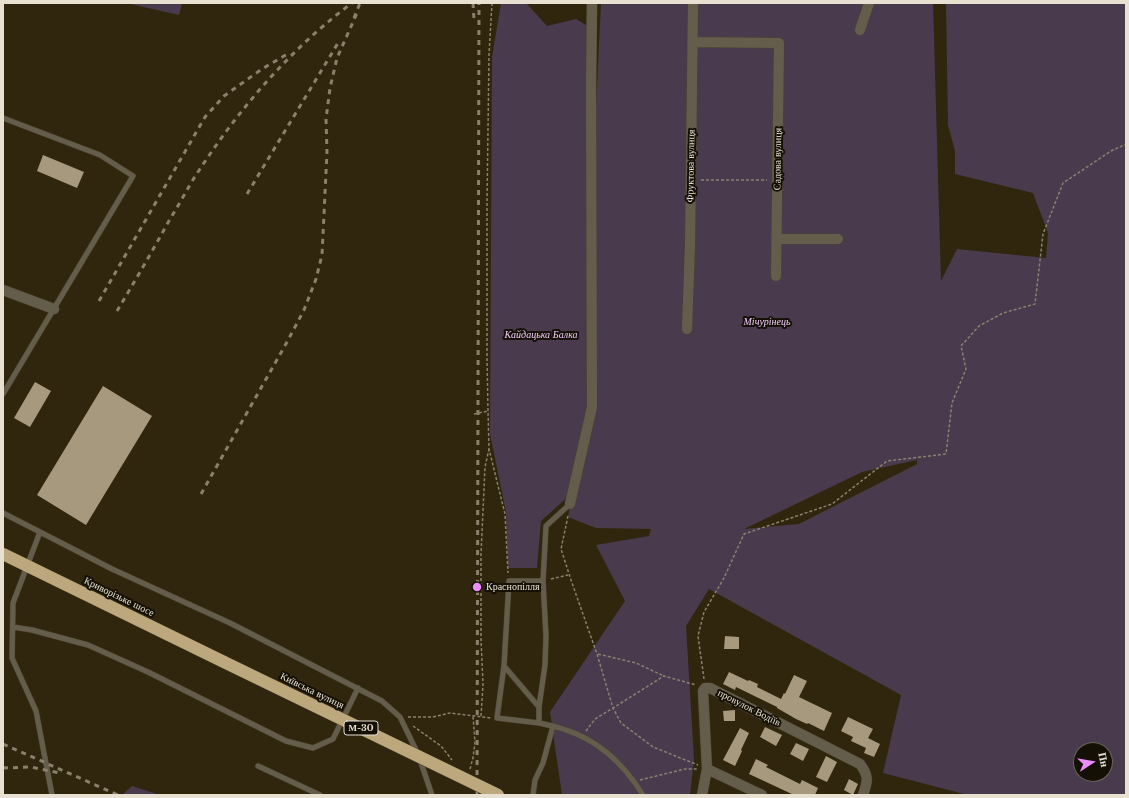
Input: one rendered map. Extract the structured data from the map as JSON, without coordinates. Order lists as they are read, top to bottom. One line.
{"streets":{"highway":["Криворізьке шосе","Київська вулиця","М-30"],"street":["Садова вулиця","Фруктова вулиця","провулок Водіїв"]},"crossings":[["Садова вулиця","Фруктова вулиця"],["Криворізьке шосе","Київська вулиця"]],"parks":["Мічурінець","Кайдацька Балка"],"places":["Краснопілля"],"north":"right"}
